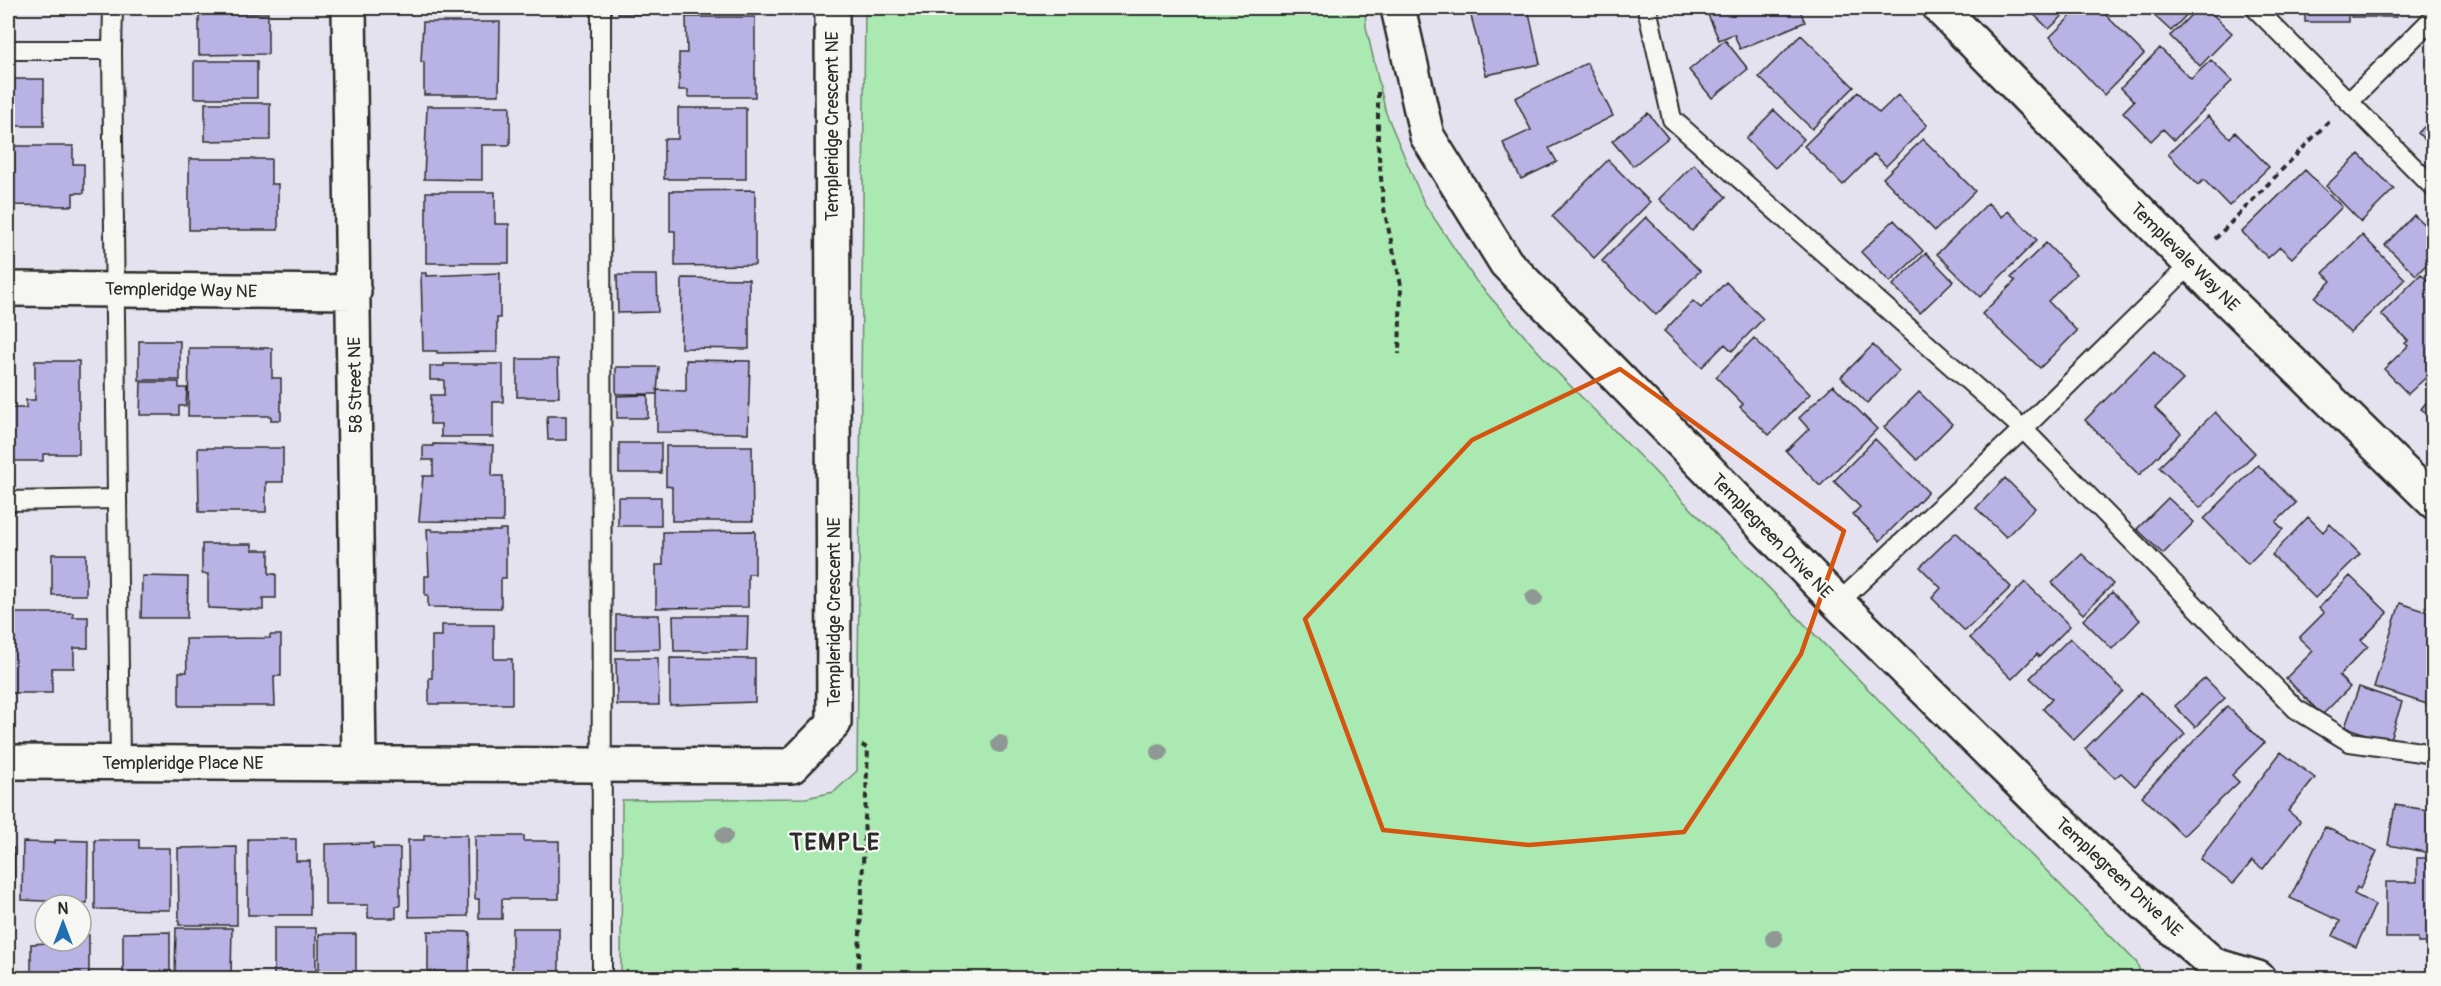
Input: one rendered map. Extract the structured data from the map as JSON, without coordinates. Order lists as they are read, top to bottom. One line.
{"streets":{"street":["Templeridge Crescent NE","Templevale Way NE","Templeridge Way NE","58 Street NE","Templegreen Drive NE","Templeridge Place NE"]},"crossings":[["Templeridge Crescent NE","58 Street NE"],["Templeridge Crescent NE","Templeridge Place NE"],["Templeridge Way NE","58 Street NE"],["58 Street NE","Templeridge Place NE"]],"districts":["TEMPLE"],"north":"top"}
